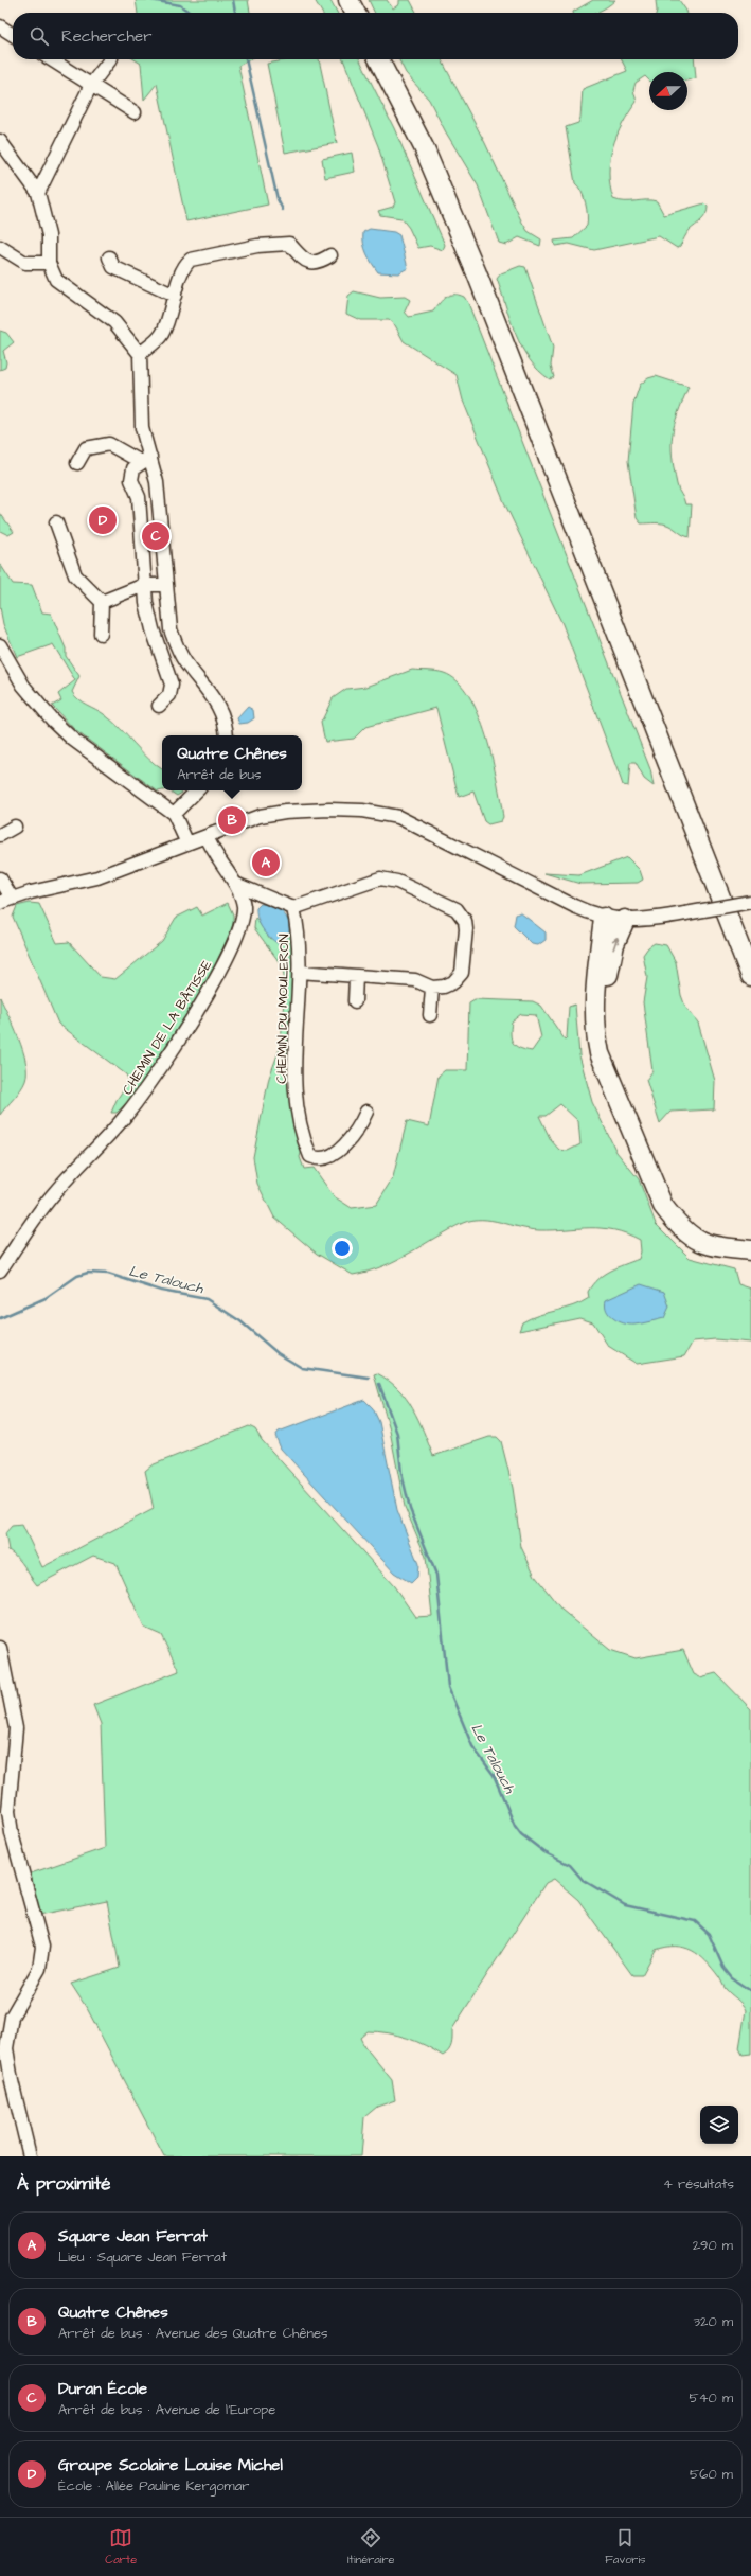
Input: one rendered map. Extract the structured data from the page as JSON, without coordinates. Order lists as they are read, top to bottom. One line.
{"streets":{"street":["CHEMIN DU MOULERON","CHEMIN DE LA BÂTISSE"]},"water":["Le Talouch"],"north":"left","page":{"search":"Rechercher","pins":["D","C","B","A"],"popup":["Quatre Chênes","Arrêt de bus"],"heading":["À proximité","4 résultats"],"list":[{"mark":"A","name":"Square Jean Ferrat","note":"Lieu · Square Jean Ferrat","value":"290 m"},{"mark":"B","name":"Quatre Chênes","note":"Arrêt de bus · Avenue des Quatre Chênes","value":"320 m"},{"mark":"C","name":"Duran École","note":"Arrêt de bus · Avenue de l'Europe","value":"540 m"},{"mark":"D","name":"Groupe Scolaire Louise Michel","note":"École · Allée Pauline Kergomar","value":"560 m"}],"nav":["Carte","Itinéraire","Favoris"]}}
